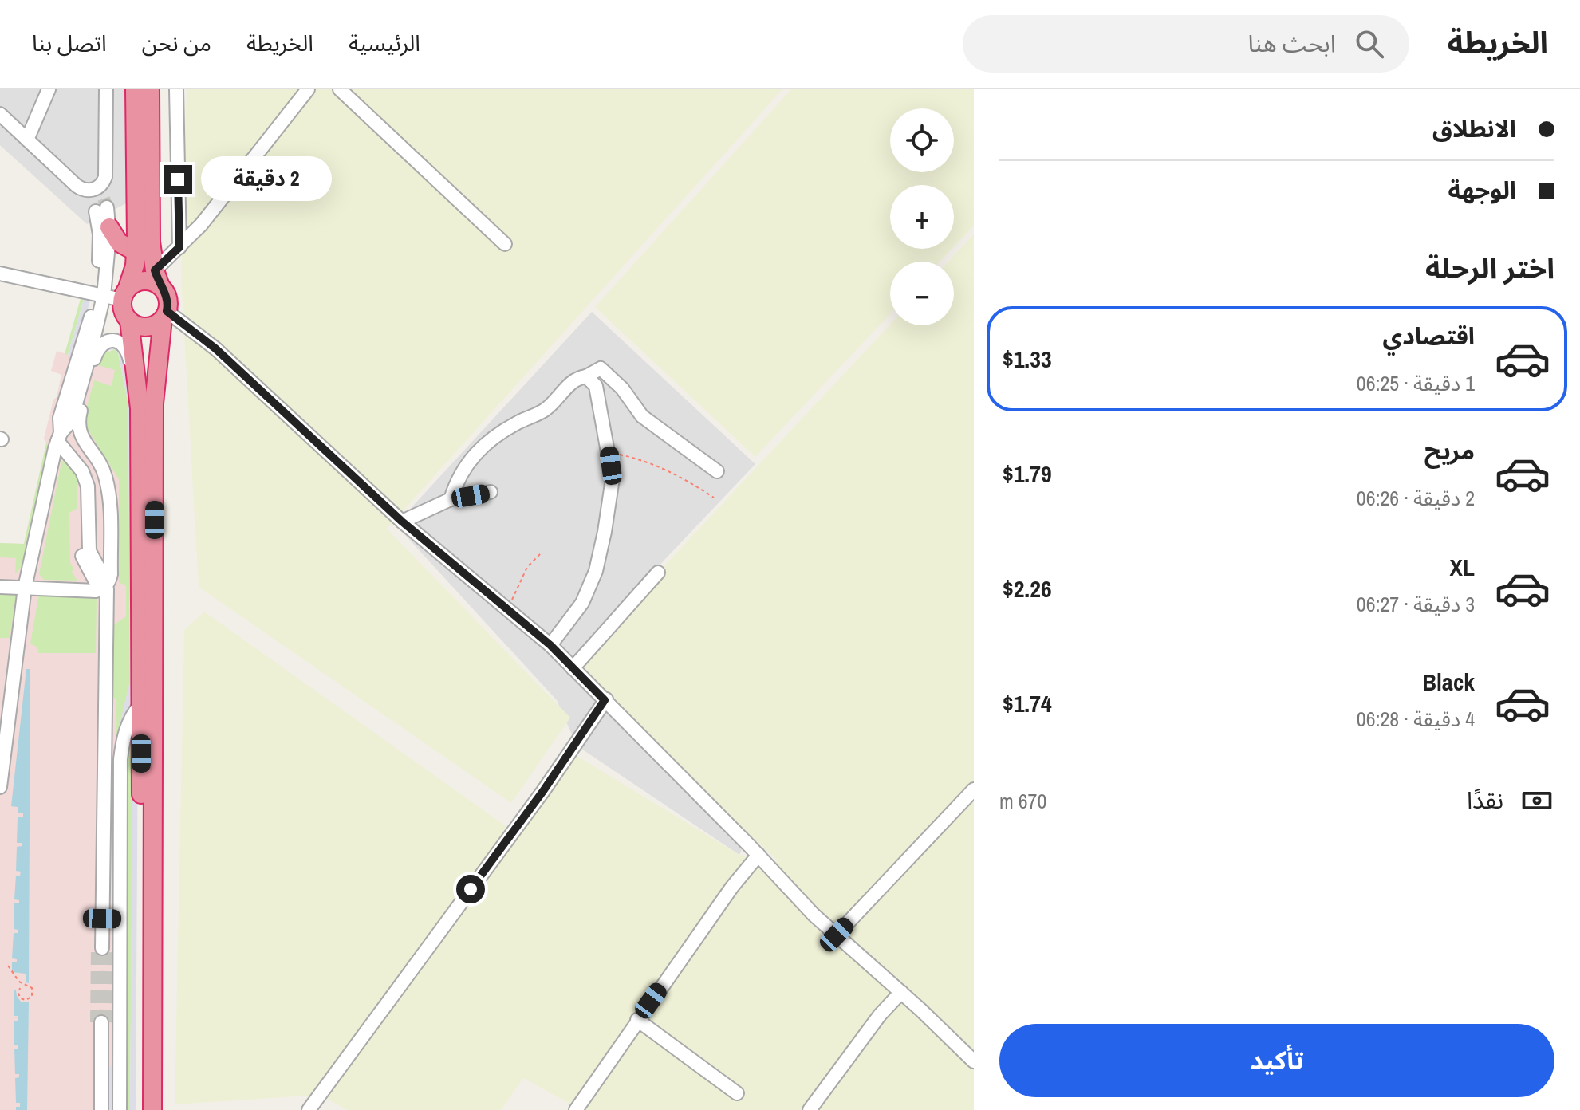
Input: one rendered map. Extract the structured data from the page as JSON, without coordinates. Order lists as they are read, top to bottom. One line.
{"page":{"header":"الخريطة","search":"ابحث هنا","nav":["الرئيسية","الخريطة","من نحن","اتصل بنا"],"banner":["الانطلاق","الوجهة"],"map_buttons":["+","−"],"bubble":"2 دقيقة","heading":"اختر الرحلة","list":[{"name":"اقتصادي","note":"1 دقيقة · 06:25","value":"$1.33"},{"name":"مريح","note":"2 دقيقة · 06:26","value":"$1.79"},{"name":"XL","note":"3 دقيقة · 06:27","value":"$2.26"},{"name":"Black","note":"4 دقيقة · 06:28","value":"$1.74"}],"pay":["نقدًا","670 m"],"buttons":"تأكيد"}}
